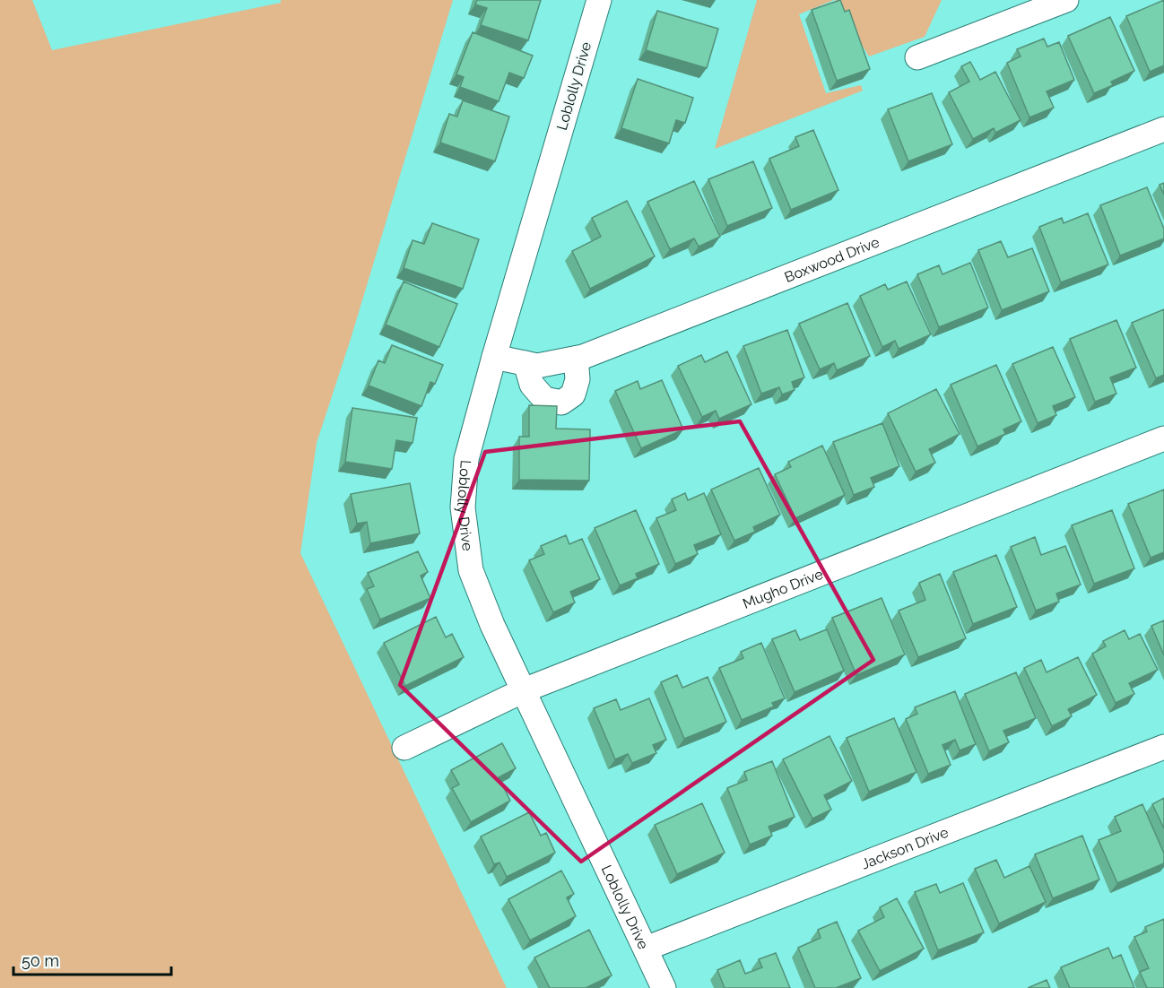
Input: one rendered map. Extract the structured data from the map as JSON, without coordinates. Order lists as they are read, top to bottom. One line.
{"streets":{"street":["Loblolly Drive","Boxwood Drive","Mugho Drive","Jackson Drive"]},"crossings":[["Loblolly Drive","Boxwood Drive"],["Loblolly Drive","Mugho Drive"],["Loblolly Drive","Jackson Drive"]],"scale_bar":"50 m"}
